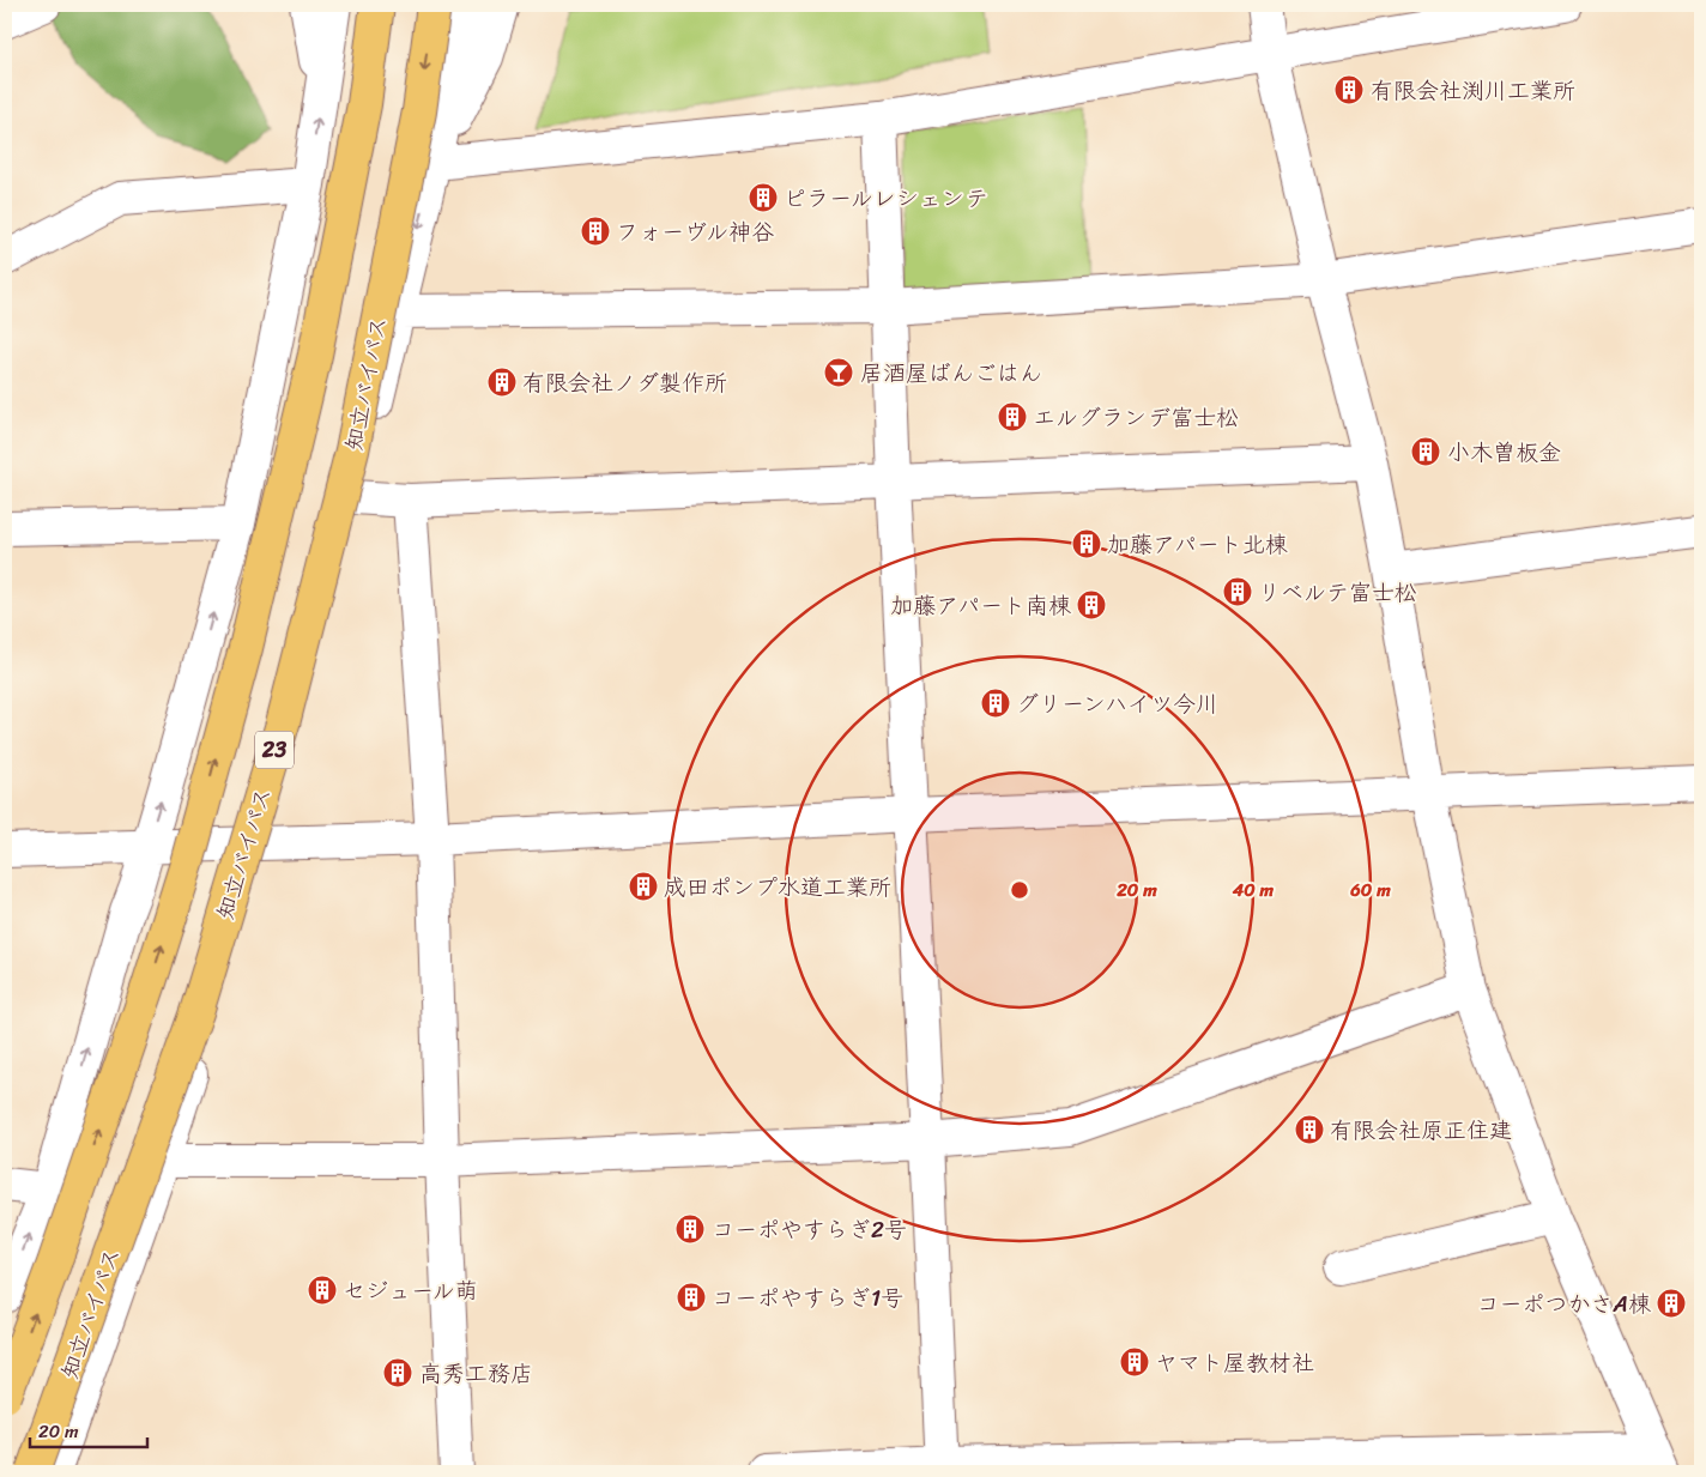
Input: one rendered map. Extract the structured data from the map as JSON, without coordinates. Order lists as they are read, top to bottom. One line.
{"streets":{"highway":["知立バイパス","23"]},"places":{"building":["有限会社渕川工業所","ピラールレシェンテ","フォーヴル神谷","有限会社ノダ製作所","エルグランデ富士松","小木曽板金","加藤アパート北棟","リベルテ富士松","加藤アパート南棟","グリーンハイツ今川","成田ポンプ水道工業所","有限会社原正住建","コーポやすらぎ2号","セジュール萌","コーポやすらぎ1号","コーポつかさA棟","ヤマト屋教材社","高秀工務店"],"bar":["居酒屋ばんごはん"]},"scale_bar":"20 m","rings":["20 m","40 m","60 m"]}
